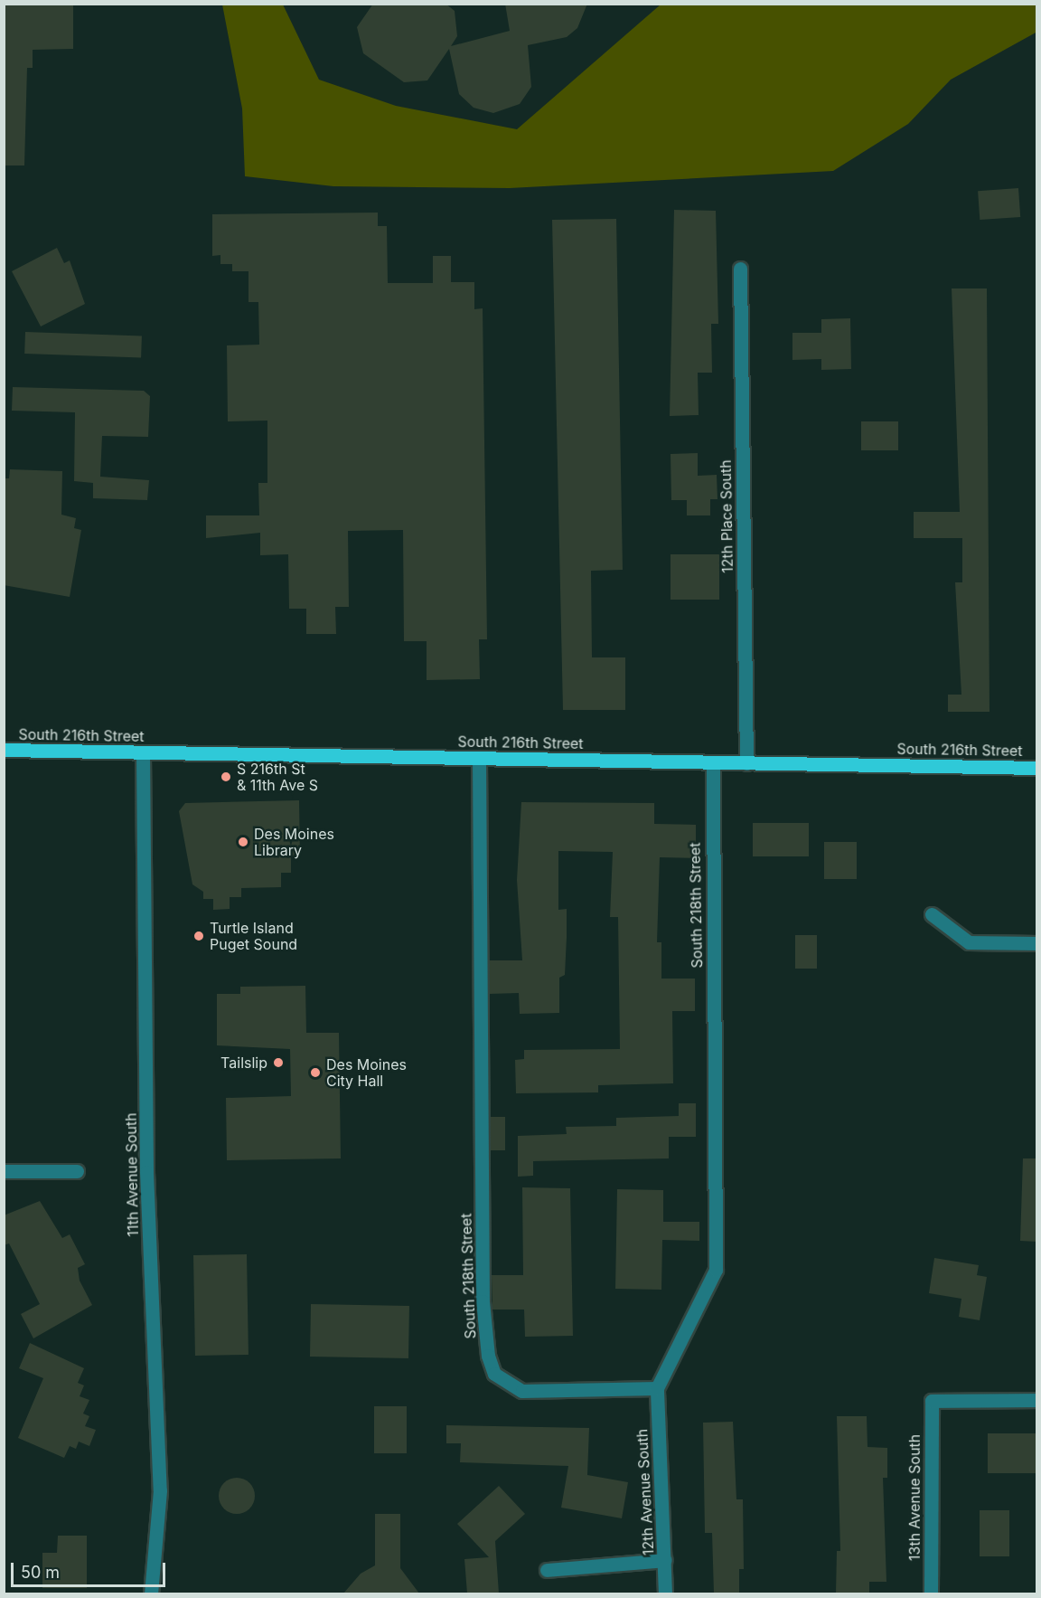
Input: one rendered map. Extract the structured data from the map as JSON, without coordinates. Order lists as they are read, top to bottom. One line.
{"streets":{"main road":["South 216th Street"],"street":["12th Place South","South 218th Street","11th Avenue South","12th Avenue South","13th Avenue South"]},"crossings":[["12th Place South","South 216th Street"],["South 216th Street","South 218th Street"],["South 216th Street","11th Avenue South"],["South 218th Street","12th Avenue South"]],"places":["S 216th St & 11th Ave S","Des Moines Library","Turtle Island Puget Sound","Tailslip","Des Moines City Hall"],"scale_bar":"50 m"}
